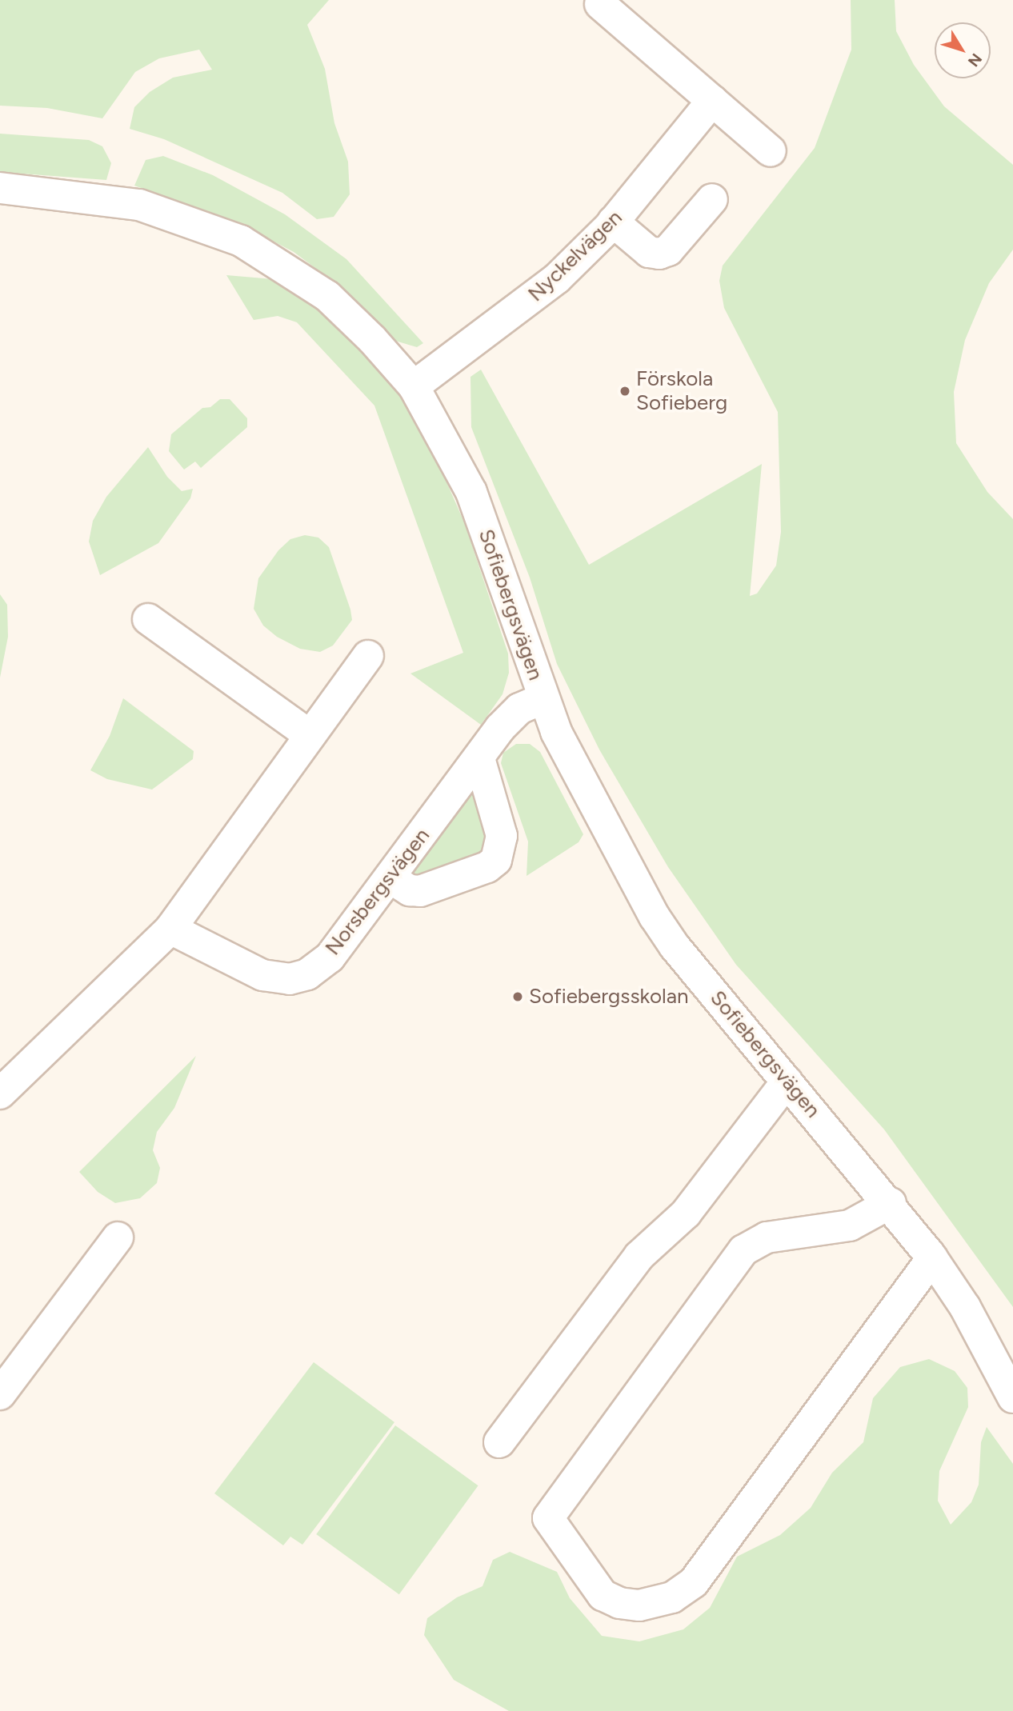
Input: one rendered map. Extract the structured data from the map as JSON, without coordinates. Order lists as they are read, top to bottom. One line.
{"streets":{"street":["Nyckelvägen","Sofiebergsvägen","Norsbergsvägen"]},"crossings":[["Nyckelvägen","Sofiebergsvägen"],["Sofiebergsvägen","Norsbergsvägen"]],"places":["Förskola Sofieberg","Sofiebergsskolan"],"north":"bottom right"}
